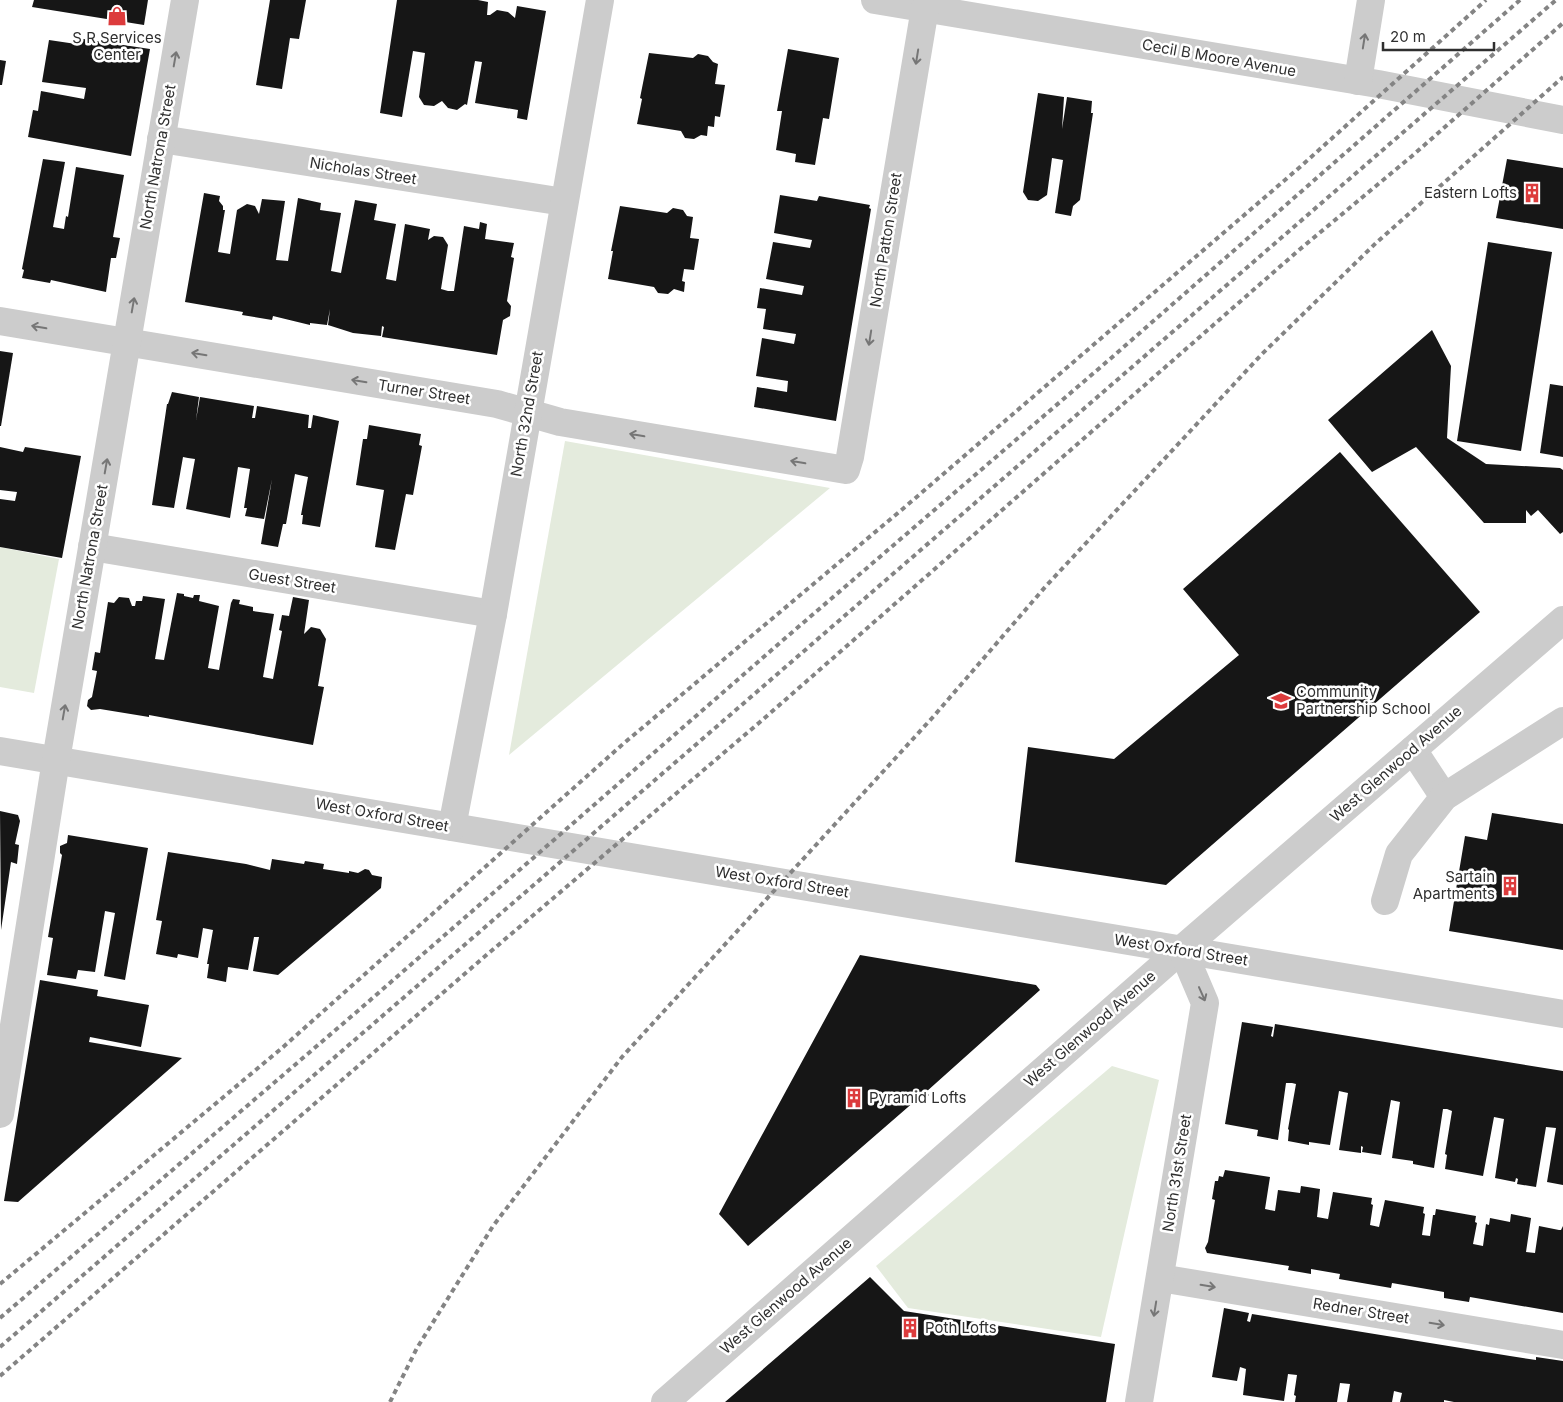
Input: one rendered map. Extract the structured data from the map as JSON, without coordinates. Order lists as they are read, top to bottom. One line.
{"streets":{"street":["Cecil B Moore Avenue","North Natrona Street","Nicholas Street","North Patton Street","Turner Street","North 32nd Street","Guest Street","West Glenwood Avenue","West Oxford Street","North 31st Street","Redner Street"]},"crossings":[["Cecil B Moore Avenue","North Patton Street"],["North Natrona Street","Nicholas Street"],["North Natrona Street","Turner Street"],["North Natrona Street","Guest Street"],["North Natrona Street","West Oxford Street"],["Nicholas Street","North 32nd Street"],["North Patton Street","Turner Street"],["Turner Street","North 32nd Street"],["North 32nd Street","Guest Street"],["North 32nd Street","West Oxford Street"],["West Glenwood Avenue","West Oxford Street"],["West Glenwood Avenue","North 31st Street"],["West Oxford Street","North 31st Street"],["North 31st Street","Redner Street"]],"one_way":["North Natrona Street","North Patton Street","Turner Street","North 31st Street","Redner Street"],"places":{"shop":["S R Services Center"],"building":["Eastern Lofts","Sartain Apartments","Pyramid Lofts","Poth Lofts"],"school or university":["Community Partnership School"]},"scale_bar":"20 m"}
